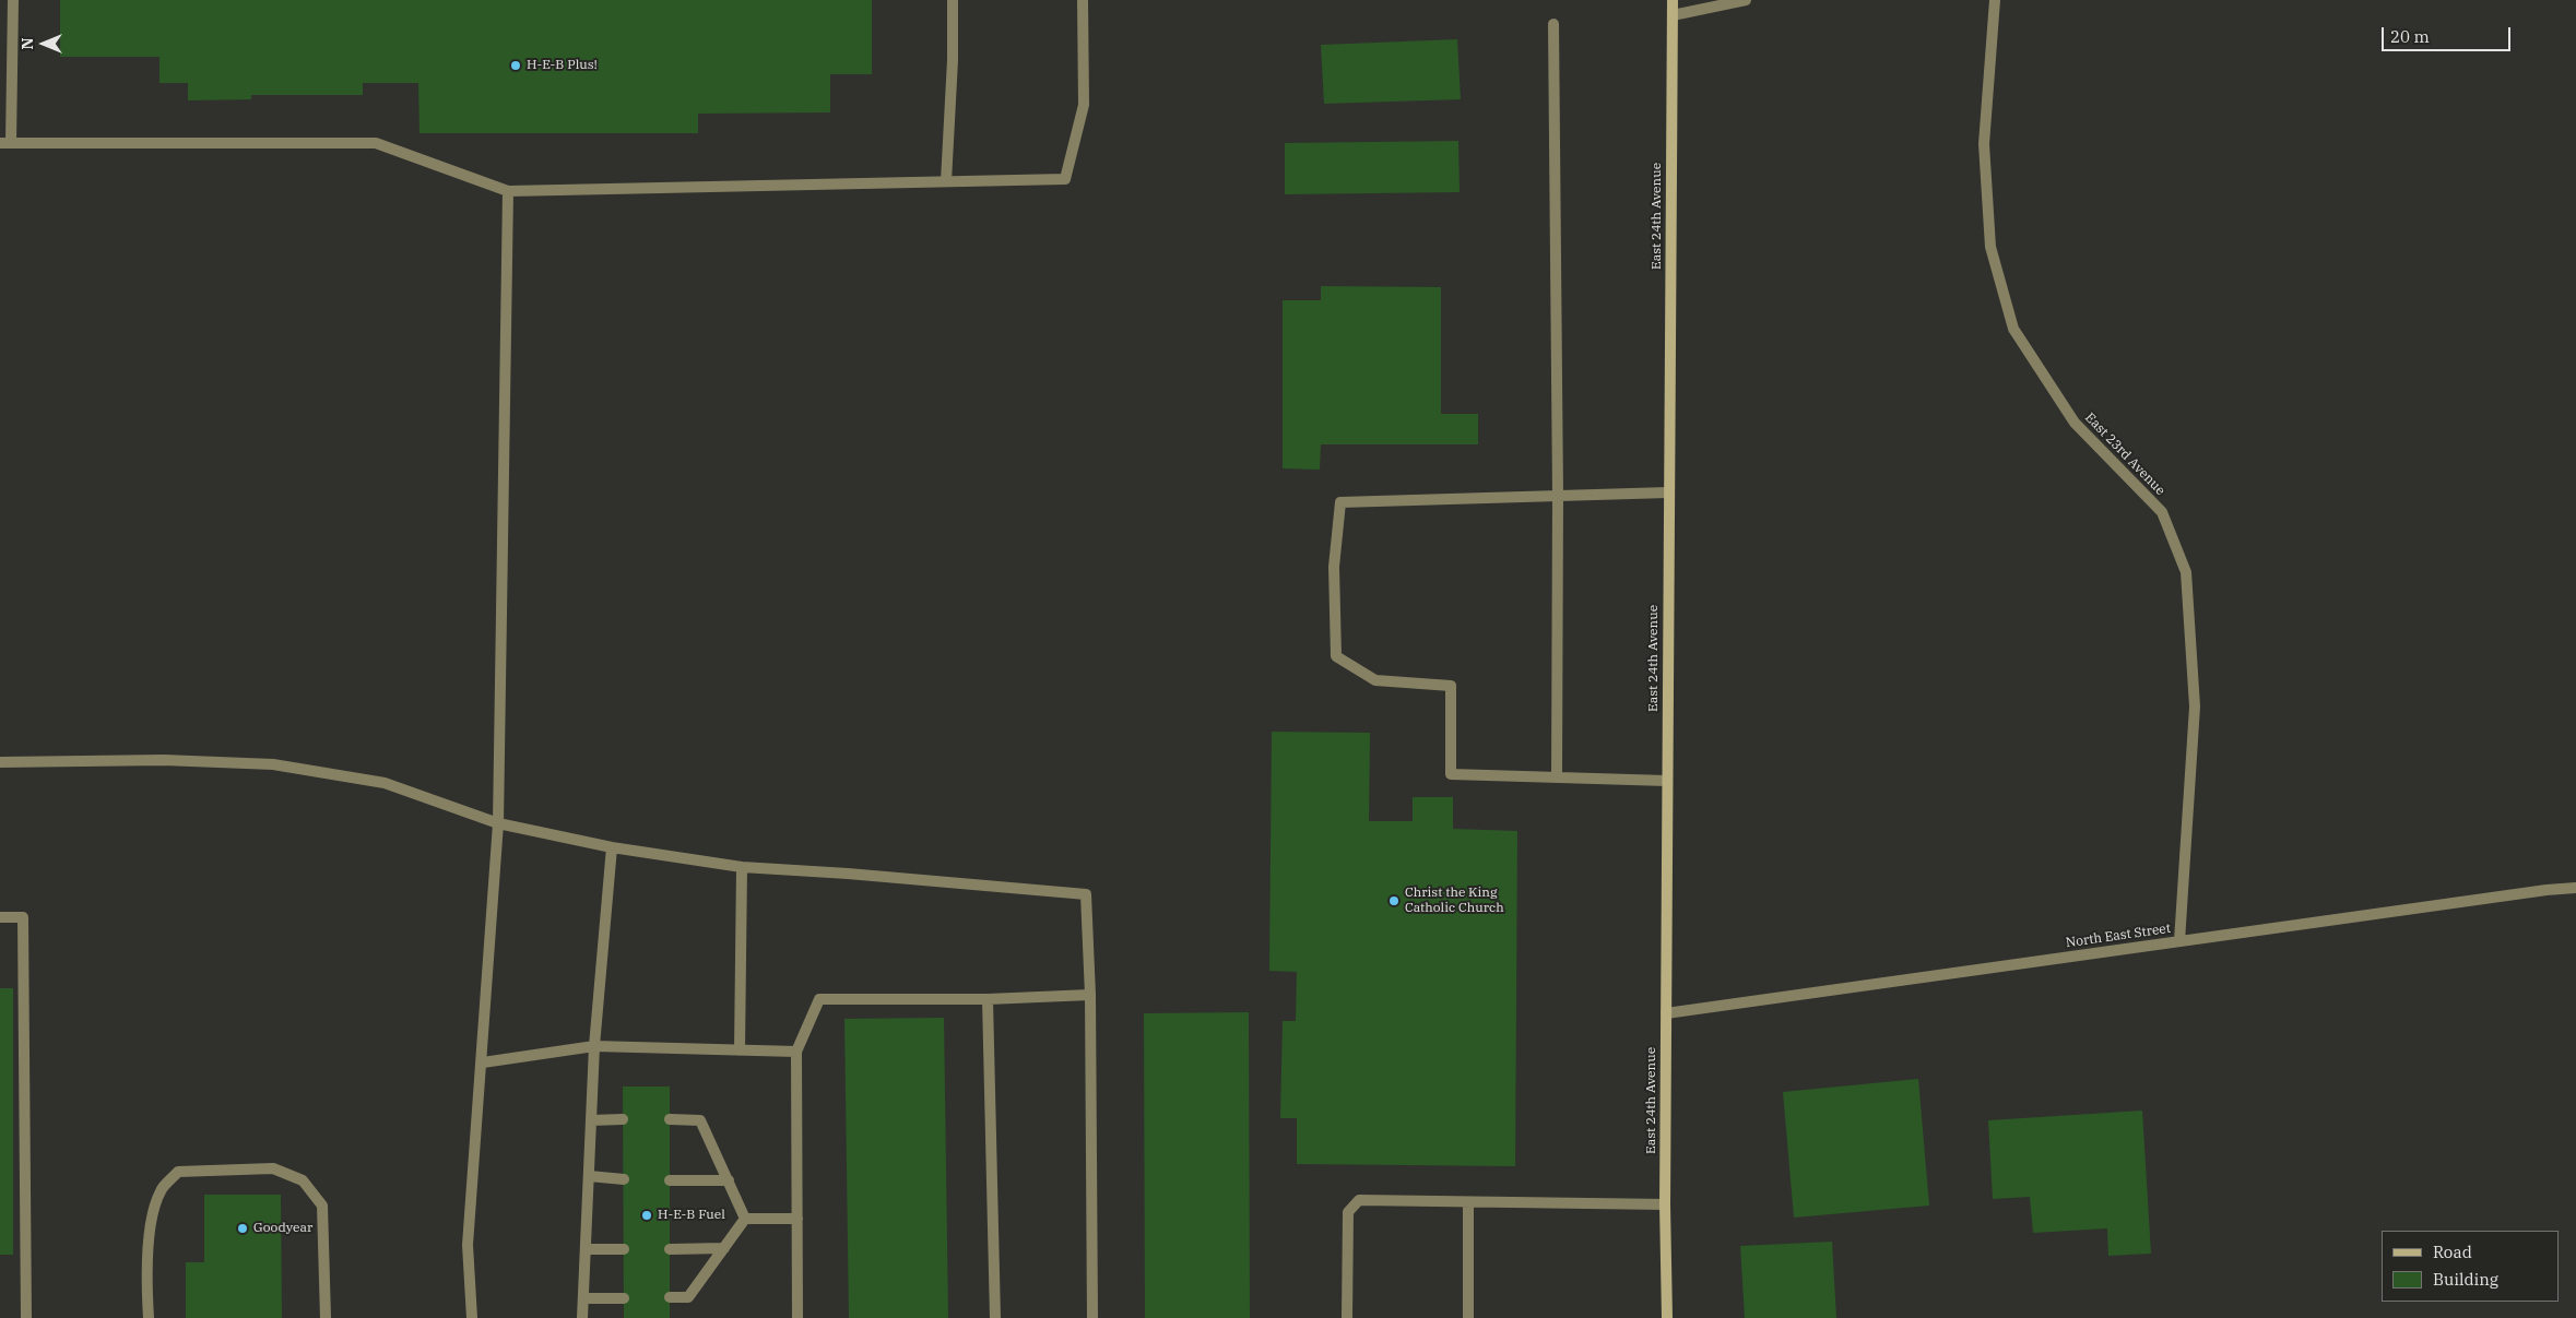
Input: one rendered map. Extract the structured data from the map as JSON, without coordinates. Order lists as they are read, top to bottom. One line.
{"streets":{"street":["East 24th Avenue","East 23rd Avenue","North East Street"]},"crossings":[["East 24th Avenue","North East Street"],["East 23rd Avenue","North East Street"]],"places":["H-E-B Plus!","Christ the King Catholic Church","H-E-B Fuel","Goodyear"],"legend":["Road","Building"],"scale_bar":"20 m","north":"left"}
